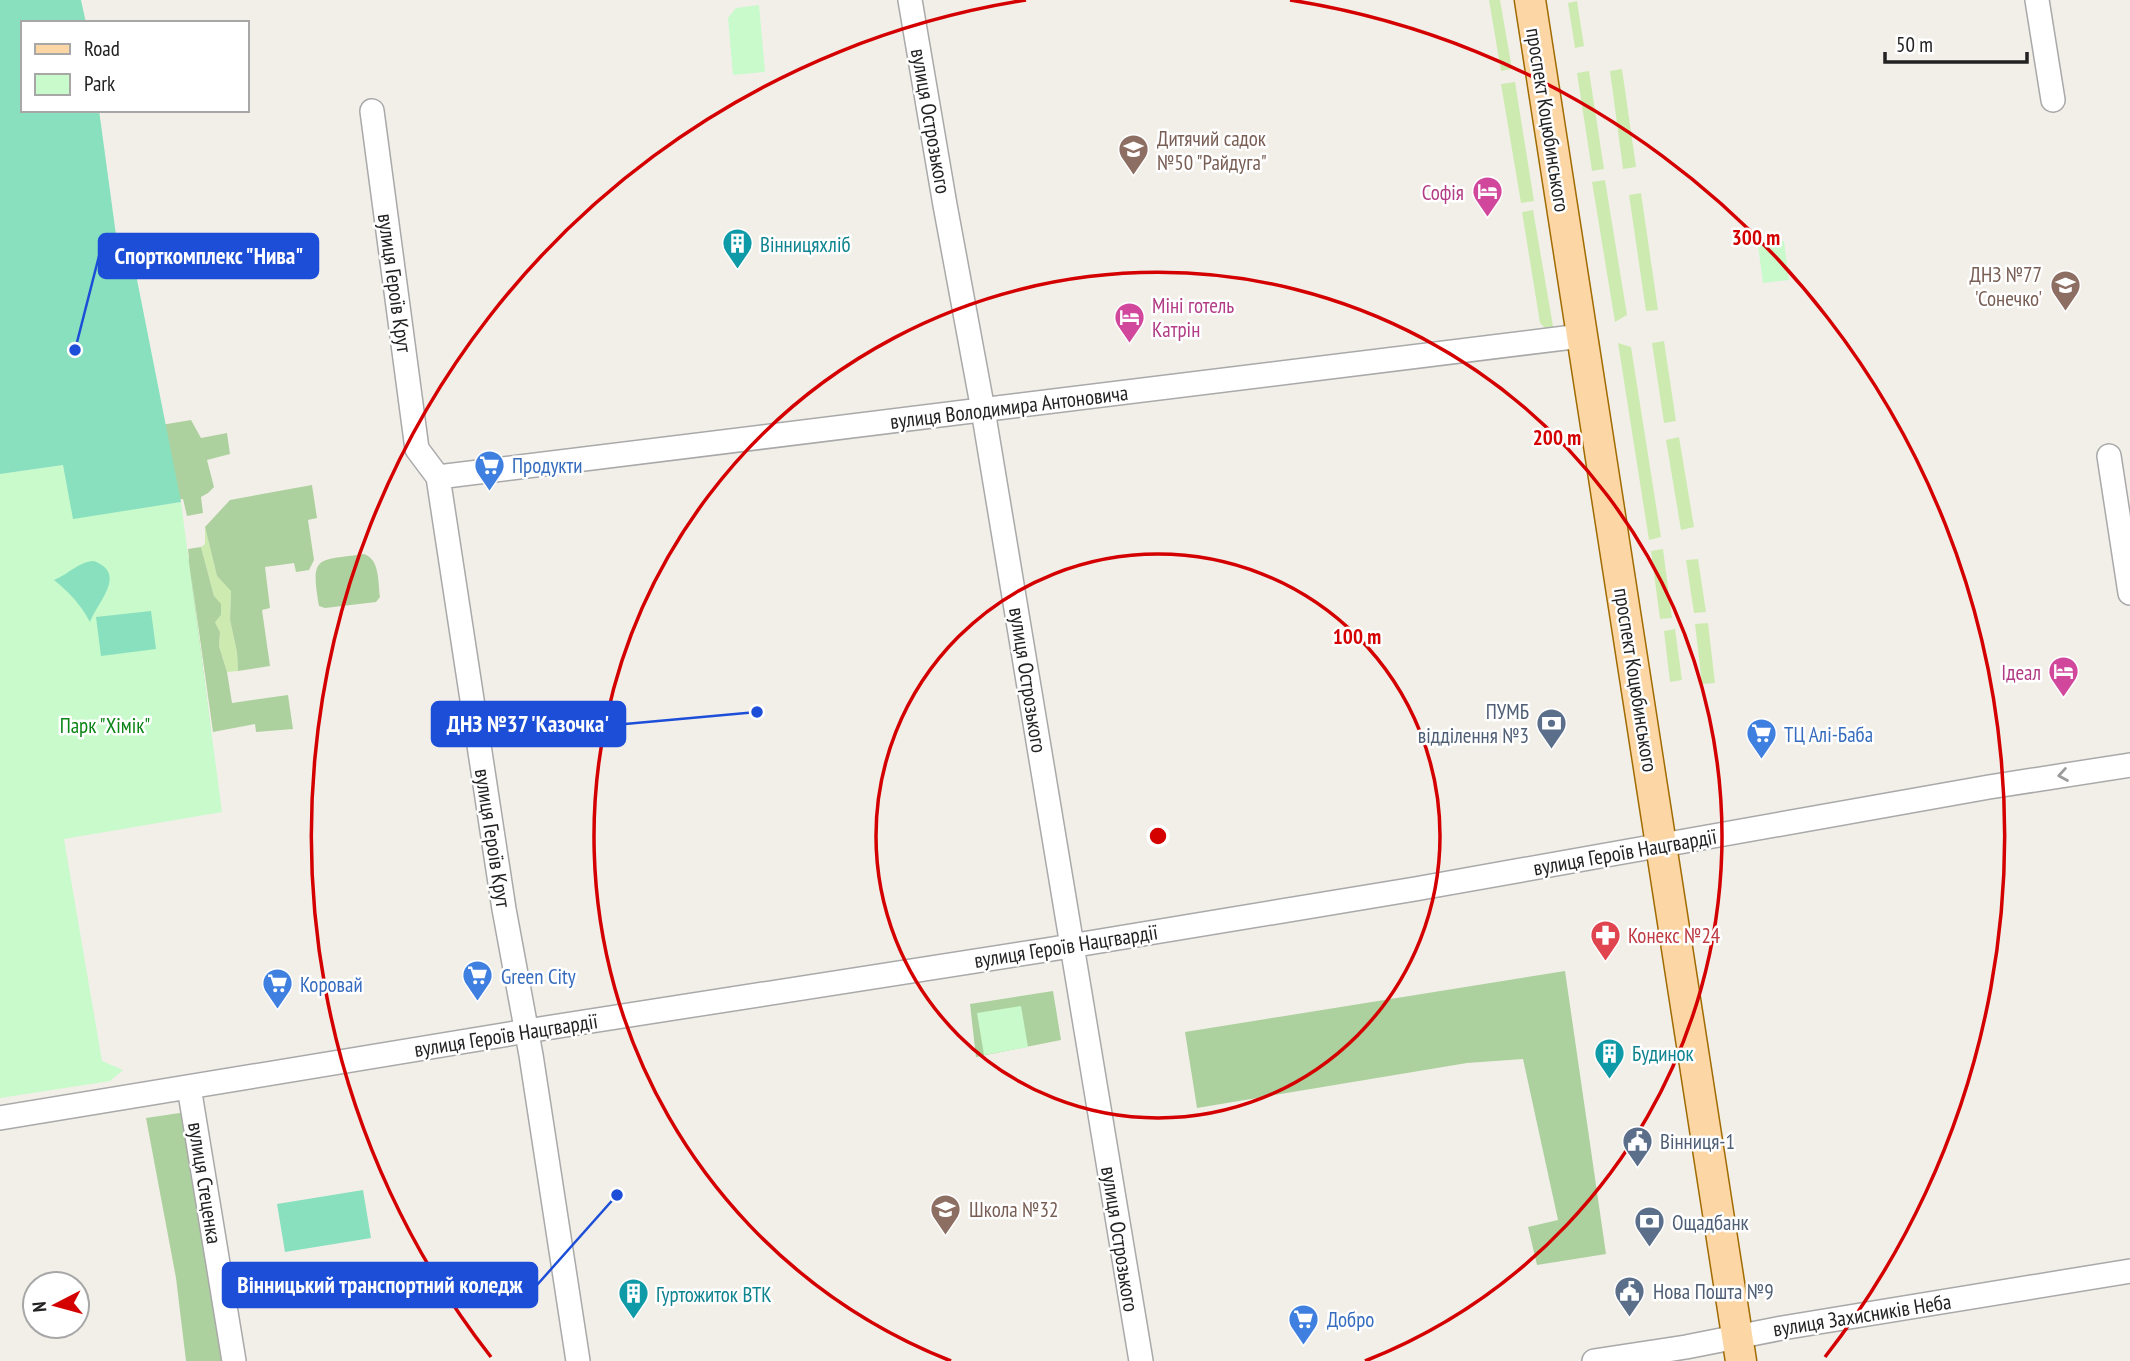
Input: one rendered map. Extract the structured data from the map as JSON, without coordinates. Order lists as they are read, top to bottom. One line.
{"streets":{"main road":["проспект Коцюбинського"],"street":["вулиця Острозького","вулиця Героїв Крут","вулиця Володимира Антоновича","вулиця Героїв Нацгвардії","вулиця Стеценка","вулиця Захисників Неба"]},"crossings":[["проспект Коцюбинського","вулиця Володимира Антоновича"],["проспект Коцюбинського","вулиця Героїв Нацгвардії"],["проспект Коцюбинського","вулиця Захисників Неба"],["вулиця Острозького","вулиця Володимира Антоновича"],["вулиця Острозького","вулиця Героїв Нацгвардії"],["вулиця Героїв Крут","вулиця Володимира Антоновича"],["вулиця Героїв Крут","вулиця Героїв Нацгвардії"],["вулиця Героїв Нацгвардії","вулиця Стеценка"]],"parks":["Парк \"Хімік\""],"places":{"school or university":["Дитячий садок №50 \"Райдуга\"","ДНЗ №77 'Сонечко'","Школа №32"],"hotel":["Софія","Міні готель Катрін","Ідеал"],"building":["Вінницяхліб","Будинок","Гуртожиток ВТК"],"other":["Спорткомплекс \"Нива\"","ДНЗ №37 'Казочка'","Вінницький транспортний коледж"],"supermarket":["Продукти","ТЦ Алі-Баба","Green City","Коровай","Добро"],"bank":["ПУМБ відділення №3","Ощадбанк"],"pharmacy":["Конекс №24"],"public building":["Вінниця-1","Нова Пошта №9"]},"legend":["Road","Park"],"scale_bar":"50 m","north":"left","rings":["300 m","200 m","100 m"]}
